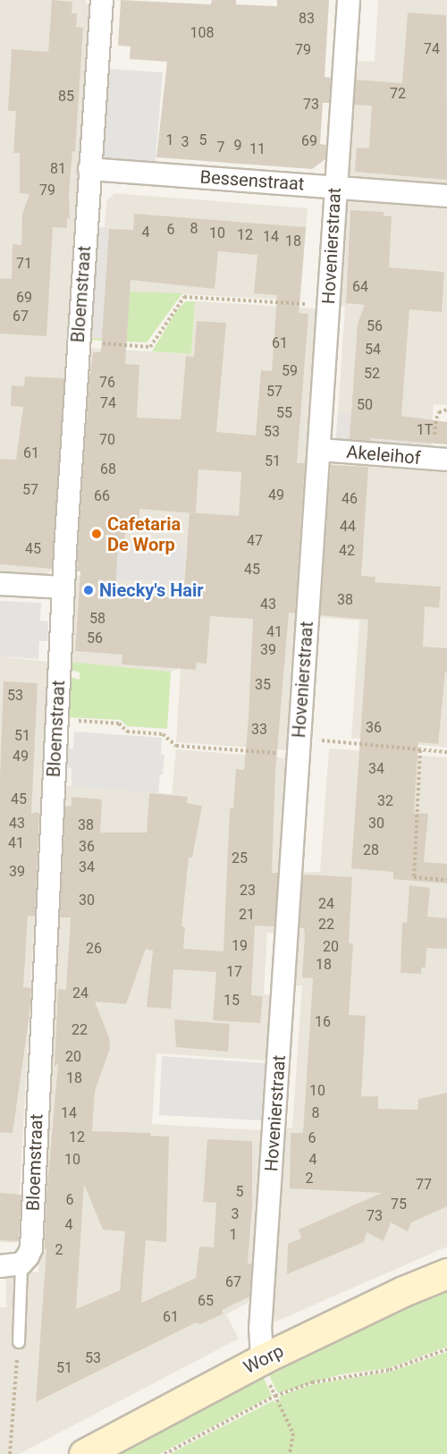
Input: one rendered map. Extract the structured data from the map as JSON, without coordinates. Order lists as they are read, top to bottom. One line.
{"streets":{"street":["Bessenstraat","Hovenierstraat","Bloemstraat","Akeleihof","Worp"]},"crossings":[["Bessenstraat","Hovenierstraat"],["Bessenstraat","Bloemstraat"],["Hovenierstraat","Akeleihof"],["Hovenierstraat","Worp"]],"places":["Cafetaria De Worp","Niecky's Hair"],"house_numbers":["83","108","74","79","72","85","73","1","5","69","3","9","7","11","81","79","8","6","4","10","12","14","18","71","64","69","67","56","61","54","59","52","76","57","74","50","55","1T","53","70","61","51","68","57","49","66","46","44","47","45","42","45","38","43","58","41","56","39","35","53","36","33","51","49","34","45","32","43","30","38","41","36","28","25","34","39","23","30","24","21","22","19","20","26","18","17","24","15","16","22","20","18","10","14","8","12","6","10","4","2","77","5","6","75","3","73","4","1","2","67","65","61","53","51"]}
